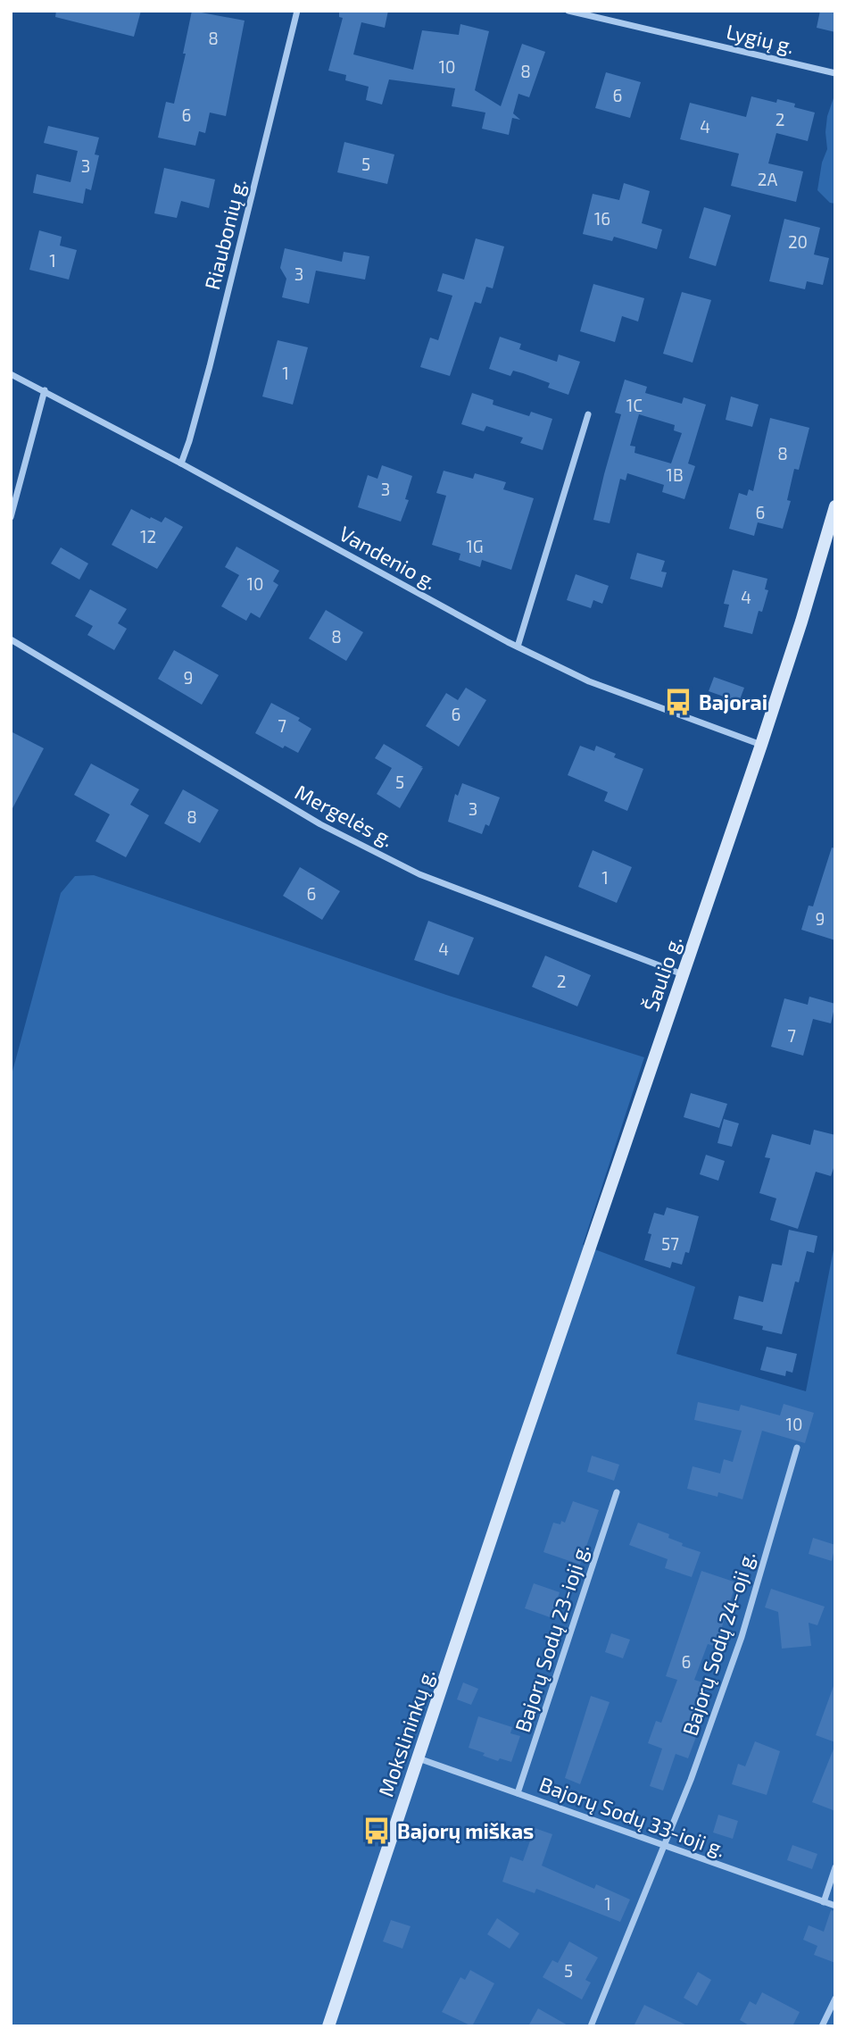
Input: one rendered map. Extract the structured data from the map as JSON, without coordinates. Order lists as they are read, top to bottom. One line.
{"streets":{"street":["Lygių g.","Riaubonių g.","Vandenio g.","Mergelės g.","Šaulio g.","Bajorų Sodų 23-ioji g.","Bajorų Sodų 24-oji g.","Mokslininkų g.","Bajorų Sodų 33-ioji g."]},"crossings":[["Riaubonių g.","Vandenio g."],["Vandenio g.","Šaulio g."],["Mergelės g.","Šaulio g."],["Šaulio g.","Mokslininkų g."],["Bajorų Sodų 23-ioji g.","Bajorų Sodų 33-ioji g."],["Bajorų Sodų 24-oji g.","Bajorų Sodų 33-ioji g."],["Mokslininkų g.","Bajorų Sodų 33-ioji g."]],"places":{"bus stop":["Bajorai","Bajorų miškas"]},"house_numbers":["8","10","8","6","6","2","4","5","3","2A","16","20","1","3","1","1C","8","1B","3","6","12","1G","10","4","8","9","6","7","5","3","8","1","6","9","4","2","7","57","10","6","1","5"]}
